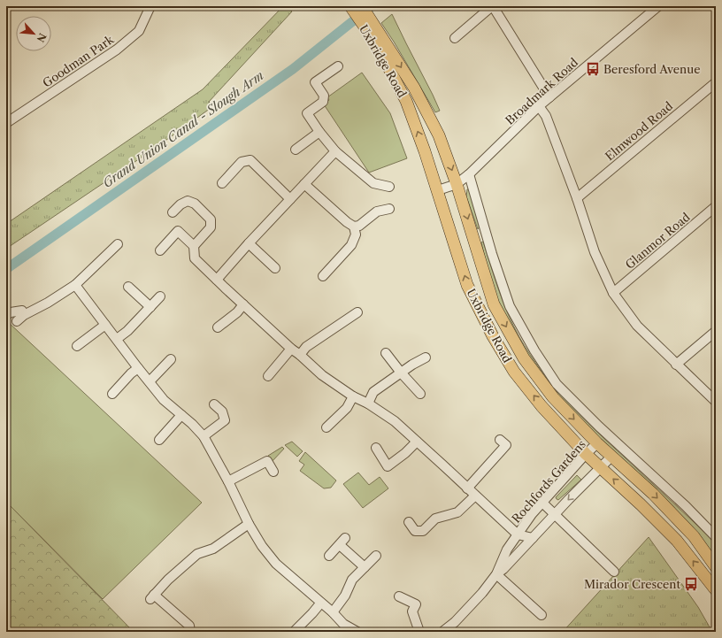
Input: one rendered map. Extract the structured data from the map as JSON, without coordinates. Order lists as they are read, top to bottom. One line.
{"streets":{"main road":["Uxbridge Road"],"street":["Goodman Park","Broadmark Road","Elmwood Road","Glanmor Road","Rochfords Gardens"]},"crossings":[["Uxbridge Road","Broadmark Road"],["Uxbridge Road","Rochfords Gardens"]],"water":["Grand Union Canal - Slough Arm"],"places":{"bus stop":["Beresford Avenue","Mirador Crescent"]},"north":"bottom right"}
